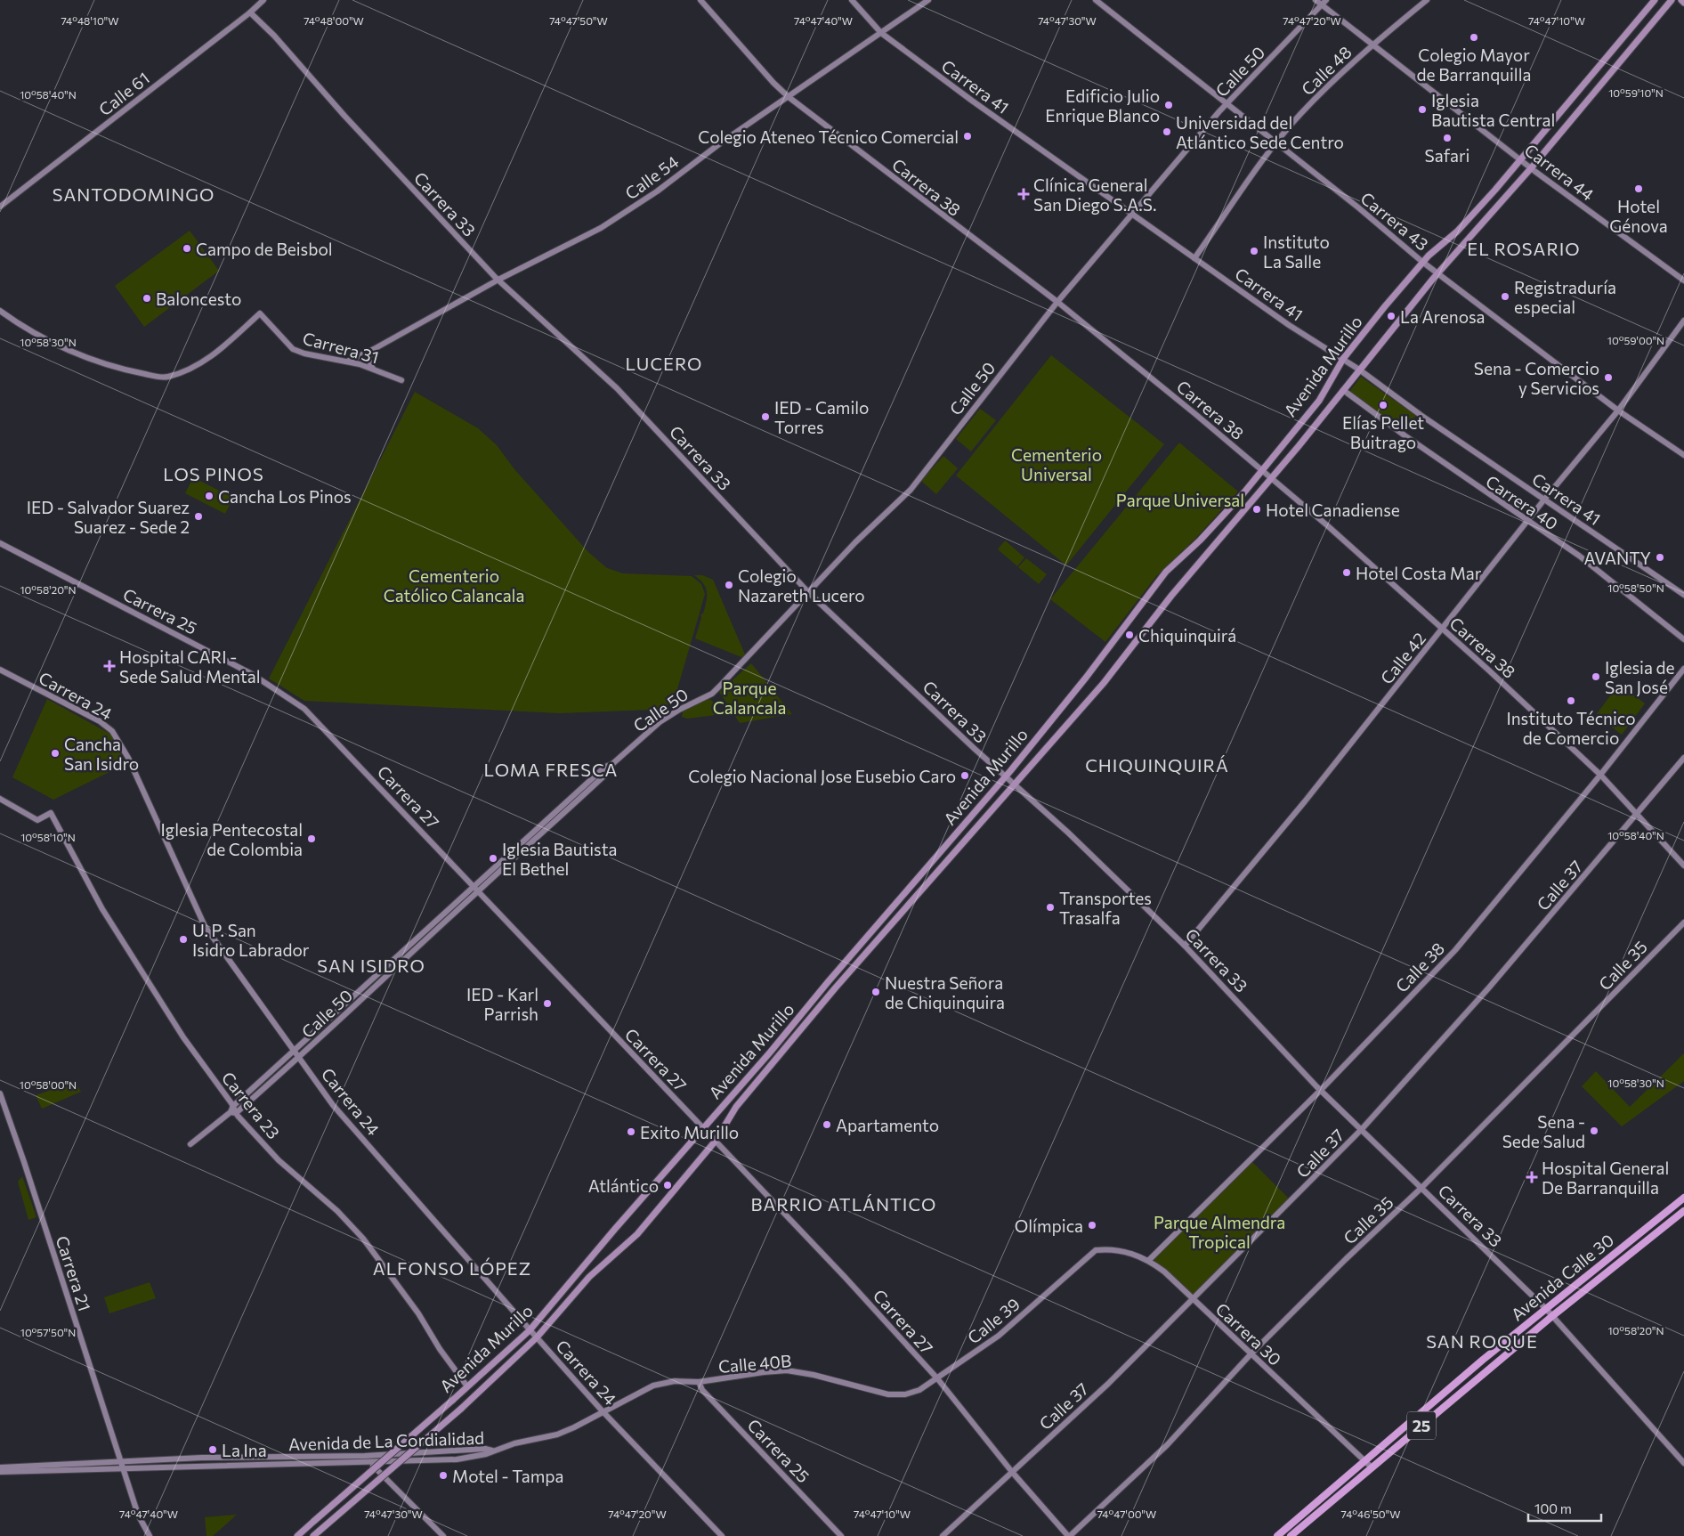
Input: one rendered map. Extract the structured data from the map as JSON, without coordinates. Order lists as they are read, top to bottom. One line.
{"streets":{"highway":["Avenida Calle 30","25"],"main road":["Avenida Murillo"],"street":["Calle 48","Calle 50","Carrera 41","Calle 61","Carrera 44","Calle 54","Carrera 38","Carrera 33","Carrera 43","Carrera 31","Carrera 40","Carrera 25","Calle 42","Carrera 24","Carrera 27","Calle 37","Calle 35","Calle 38","Carrera 23","Carrera 21","Calle 39","Carrera 30","Calle 40B","Avenida de La Cordialidad"]},"crossings":[["Calle 48","Carrera 41"],["Calle 48","Carrera 44"],["Calle 48","Carrera 43"],["Calle 50","Carrera 41"],["Calle 50","Carrera 44"],["Calle 50","Carrera 38"],["Calle 50","Carrera 33"],["Calle 50","Carrera 43"],["Calle 50","Carrera 24"],["Calle 50","Carrera 27"],["Calle 50","Carrera 23"],["Carrera 41","Calle 54"],["Carrera 41","Avenida Murillo"],["Carrera 41","Calle 42"],["Calle 61","Carrera 33"],["Carrera 44","Avenida Murillo"],["Calle 54","Carrera 38"],["Calle 54","Carrera 33"],["Calle 54","Carrera 31"],["Carrera 38","Avenida Murillo"],["Carrera 38","Calle 42"],["Carrera 38","Calle 37"],["Carrera 38","Calle 38"],["Carrera 33","Avenida Murillo"],["Carrera 33","Calle 42"],["Carrera 33","Calle 37"],["Carrera 33","Calle 35"],["Carrera 33","Calle 38"],["Carrera 33","Avenida Calle 30"],["Carrera 43","Avenida Murillo"],["Carrera 43","Calle 42"],["Avenida Murillo","Carrera 40"],["Avenida Murillo","Carrera 24"],["Avenida Murillo","Carrera 27"],["Avenida Murillo","Carrera 23"],["Carrera 40","Calle 42"],["Carrera 25","Carrera 27"],["Carrera 25","Calle 40B"],["Carrera 27","Calle 37"],["Carrera 27","Calle 35"],["Carrera 27","Calle 39"],["Calle 37","Carrera 30"],["Calle 35","Carrera 30"],["Calle 38","Carrera 30"],["Carrera 21","Avenida de La Cordialidad"],["Avenida Calle 30","Carrera 30"],["Calle 39","Carrera 30"],["Calle 39","Calle 40B"]],"districts":["SANTODOMINGO","EL ROSARIO","LUCERO","LOS PINOS","CHIQUINQUIRÁ","LOMA FRESCA","SAN ISIDRO","BARRIO ATLÁNTICO","ALFONSO LÓPEZ","SAN ROQUE"],"parks":["Cementerio Universal","Parque Universal","Cementerio Católico Calancala","Parque Calancala","Parque Almendra Tropical"],"places":{"other":["Colegio Mayor de Barranquilla","Edificio Julio Enrique Blanco","Iglesia Bautista Central","Universidad del Atlántico Sede Centro","Colegio Ateneo Técnico Comercial","Safari","Hotel Génova","Campo de Beisbol","Instituto La Salle","Registraduría especial","Baloncesto","La Arenosa","Sena - Comercio y Servicios","Elías Pellet Buitrago","IED - Camilo Torres","Cancha Los Pinos","Hotel Canadiense","IED - Salvador Suarez Suarez - Sede 2","AVANTY","Hotel Costa Mar","Colegio Nazareth Lucero","Chiquinquirá","Iglesia de San José","Instituto Técnico de Comercio","Cancha San Isidro","Colegio Nacional Jose Eusebio Caro","Iglesia Pentecostal de Colombia","Iglesia Bautista El Bethel","Transportes Trasalfa","U. P. San Isidro Labrador","Nuestra Señora de Chiquinquira","IED - Karl Parrish","Apartamento","Sena - Sede Salud","Exito Murillo","Atlántico","Olímpica","La Ina","Motel - Tampa"],"health":["Clínica General San Diego S.A.S.","Hospital CARI - Sede Salud Mental","Hospital General De Barranquilla"]},"scale_bar":"100 m","coordinates":["74°48'10\"W","74°47'40\"W","74°47'30\"W","74°47'10\"W","74°48'00\"W","74°47'50\"W","74°47'20\"W","10°59'10\"N","10°58'40\"N","10°59'00\"N","10°58'30\"N","10°58'50\"N","10°58'20\"N","10°58'10\"N","10°58'00\"N","10°57'50\"N","74°47'00\"W","74°46'50\"W"]}
